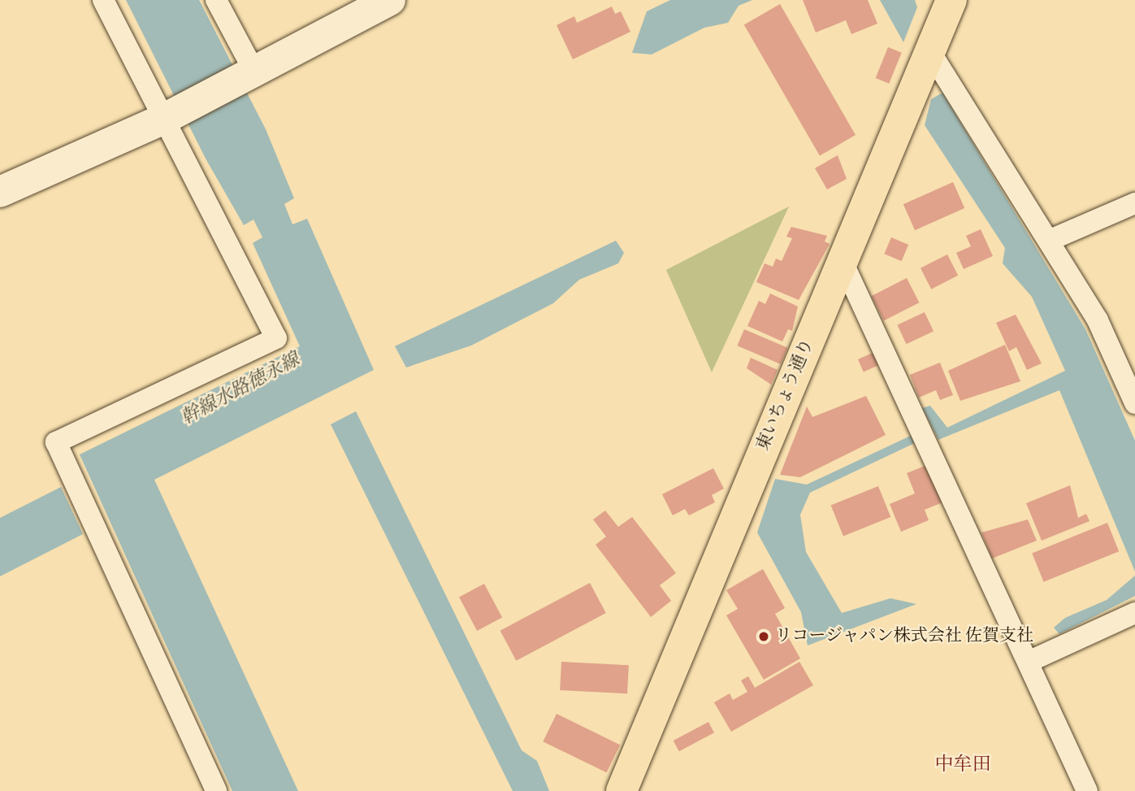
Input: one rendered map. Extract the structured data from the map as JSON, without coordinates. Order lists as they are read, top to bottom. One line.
{"streets":{"main road":["東いちょう通り"]},"districts":["中牟田"],"water":["幹線水路徳永線"],"places":["リコージャパン株式会社 佐賀支社"]}
